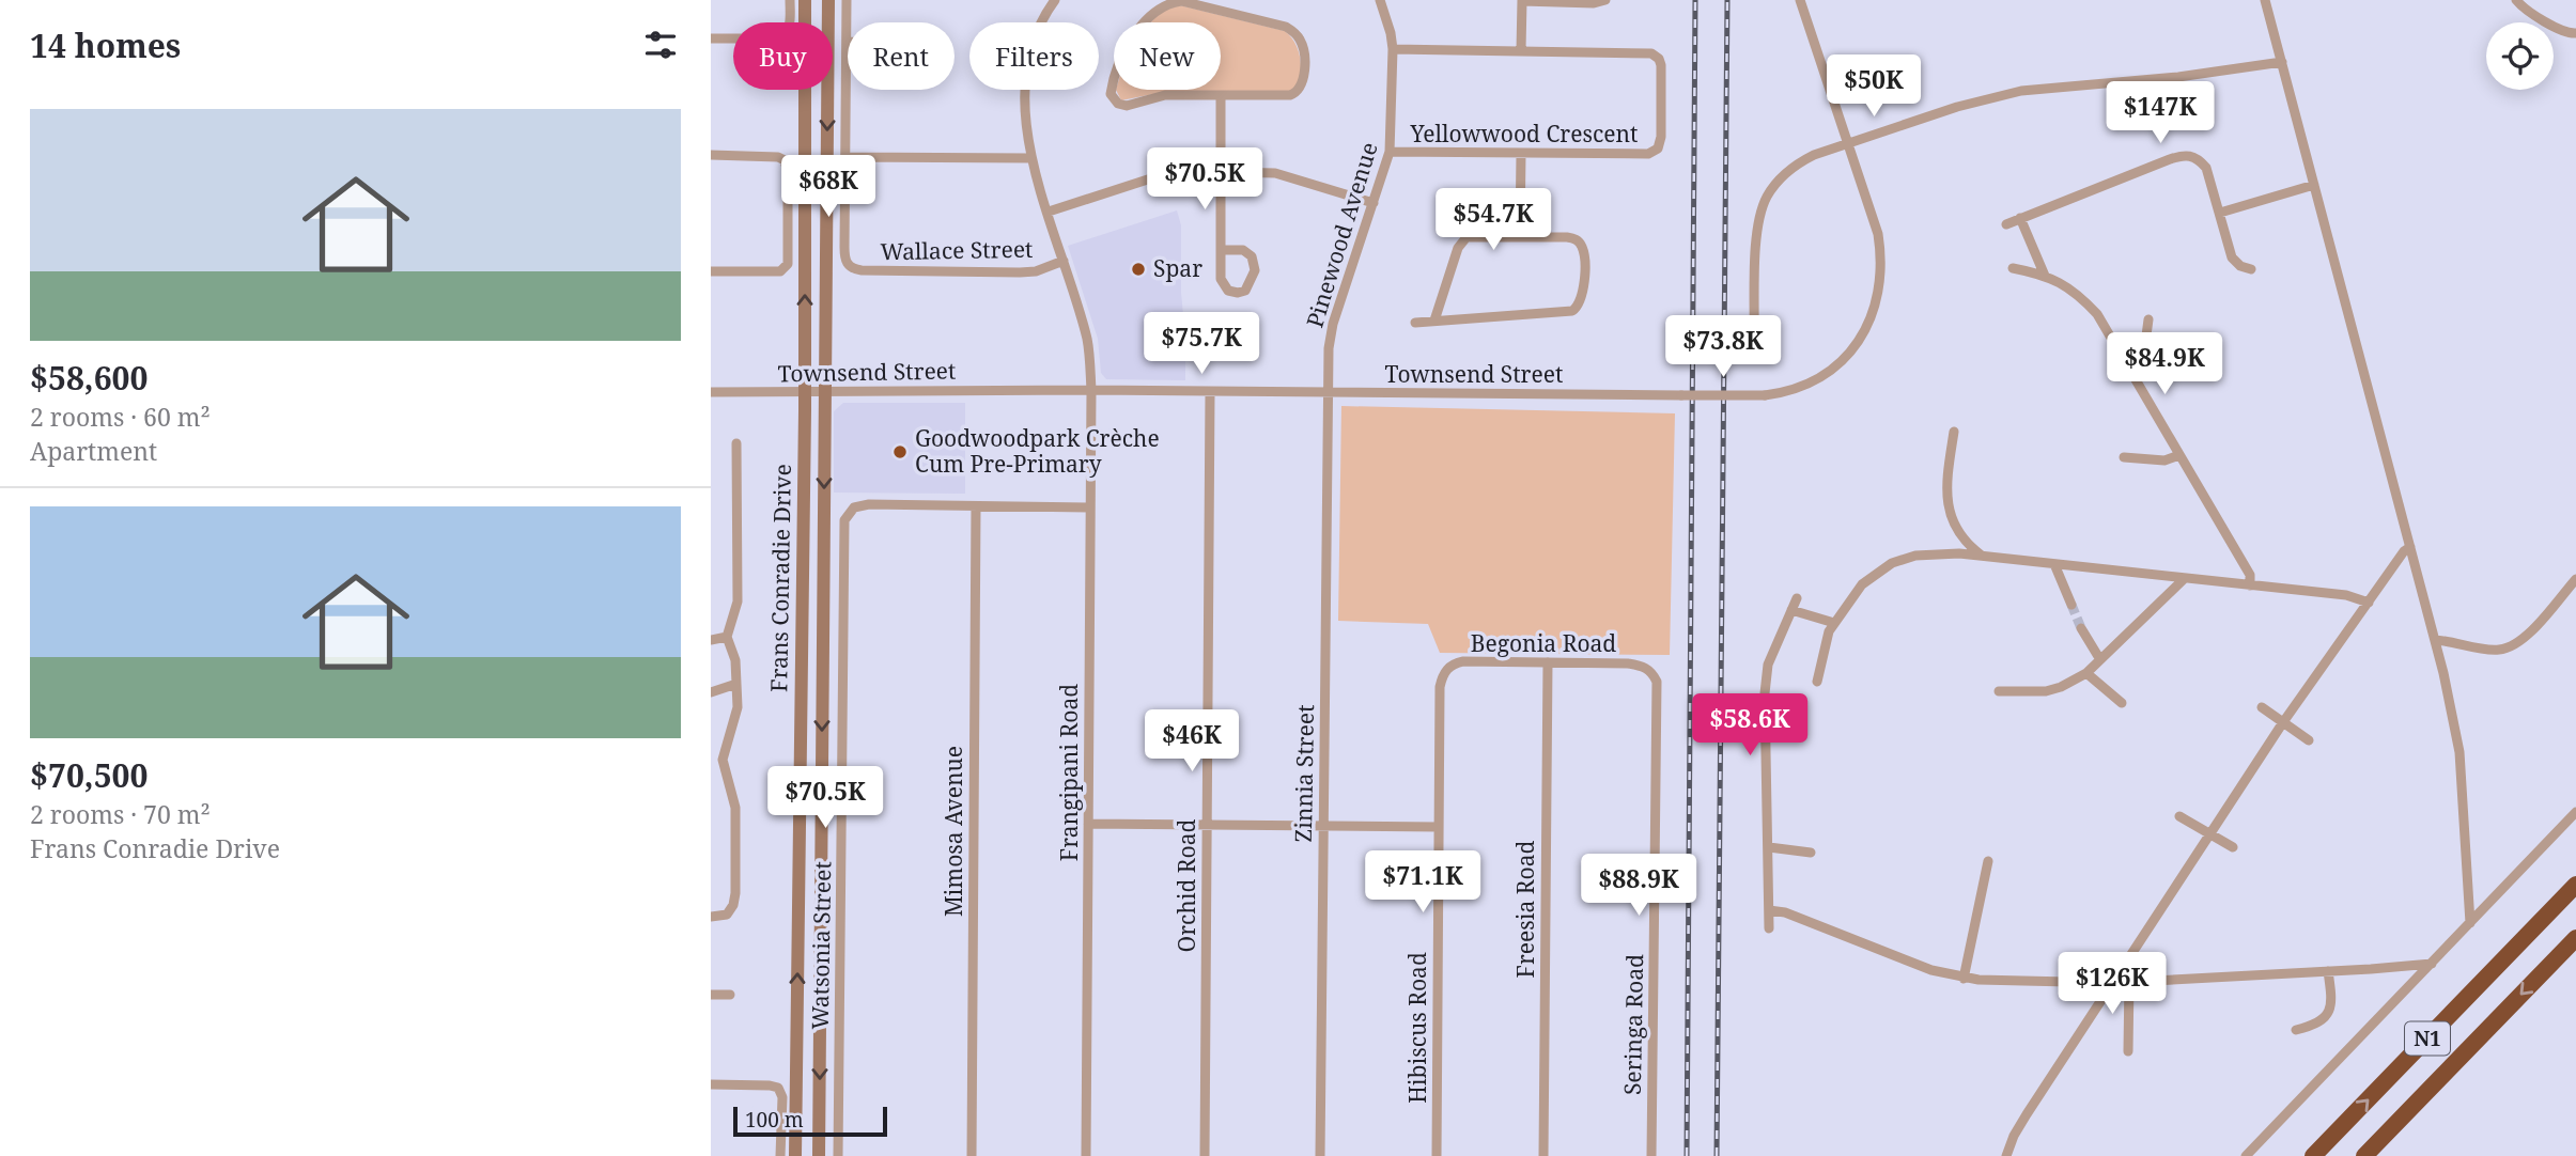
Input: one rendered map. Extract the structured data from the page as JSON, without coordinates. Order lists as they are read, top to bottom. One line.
{"streets":{"highway":["N1"],"main road":["Frans Conradie Drive"],"street":["Yellowwood Crescent","Pinewood Avenue","Wallace Street","Townsend Street","Begonia Road","Frangipani Road","Zinnia Street","Mimosa Avenue","Orchid Road","Freesia Road","Watsonia Street","Seringa Road","Hibiscus Road"]},"crossings":[["Yellowwood Crescent","Pinewood Avenue"],["Pinewood Avenue","Townsend Street"],["Pinewood Avenue","Zinnia Street"],["Townsend Street","Frans Conradie Drive"],["Townsend Street","Frangipani Road"],["Townsend Street","Zinnia Street"],["Townsend Street","Orchid Road"],["Begonia Road","Freesia Road"],["Begonia Road","Seringa Road"],["Begonia Road","Hibiscus Road"],["Mimosa Avenue","Watsonia Street"]],"places":["Spar","Goodwoodpark Crèche Cum Pre-Primary"],"scale_bar":"100 m","page":{"heading":"14 homes","chip":["Buy","Rent","Filters","New"],"price":["$50K","$147K","$70.5K","$68K","$54.7K","$75.7K","$73.8K","$84.9K","$58.6K","$46K","$70.5K","$71.1K","$88.9K","$126K"],"list":[{"name":"$58,600","note":"2 rooms · 60 m² · Apartment"},{"name":"$70,500","note":"2 rooms · 70 m² · Frans Conradie Drive"}],"scale":"100 m"}}
